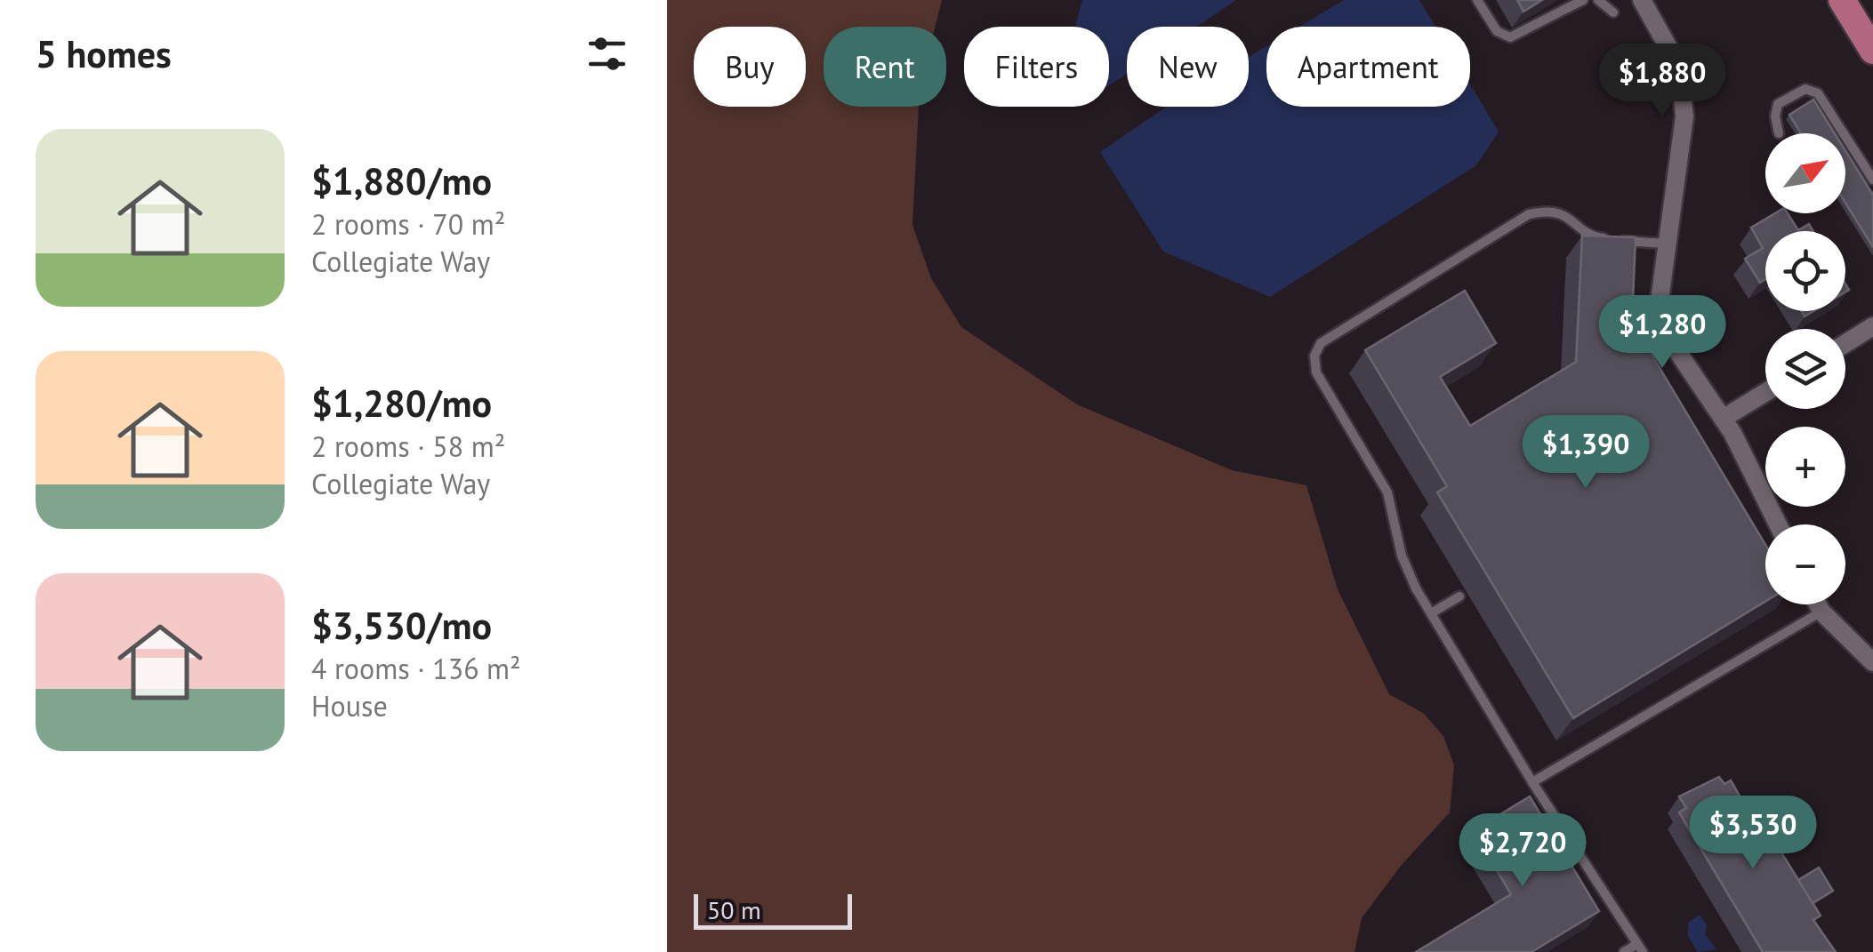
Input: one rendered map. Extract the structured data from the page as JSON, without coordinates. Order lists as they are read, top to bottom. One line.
{"scale_bar":"50 m","north":"top right","page":{"heading":"5 homes","chip":["Buy","Rent","Filters","New","Apartment"],"price":["$1,880","$1,280","$1,390","$3,530","$2,720"],"list":[{"name":"$1,880/mo","note":"2 rooms · 70 m² · Collegiate Way"},{"name":"$1,280/mo","note":"2 rooms · 58 m² · Collegiate Way"},{"name":"$3,530/mo","note":"4 rooms · 136 m² · House"}],"map_buttons":["+","−"],"scale":"50 m"}}
